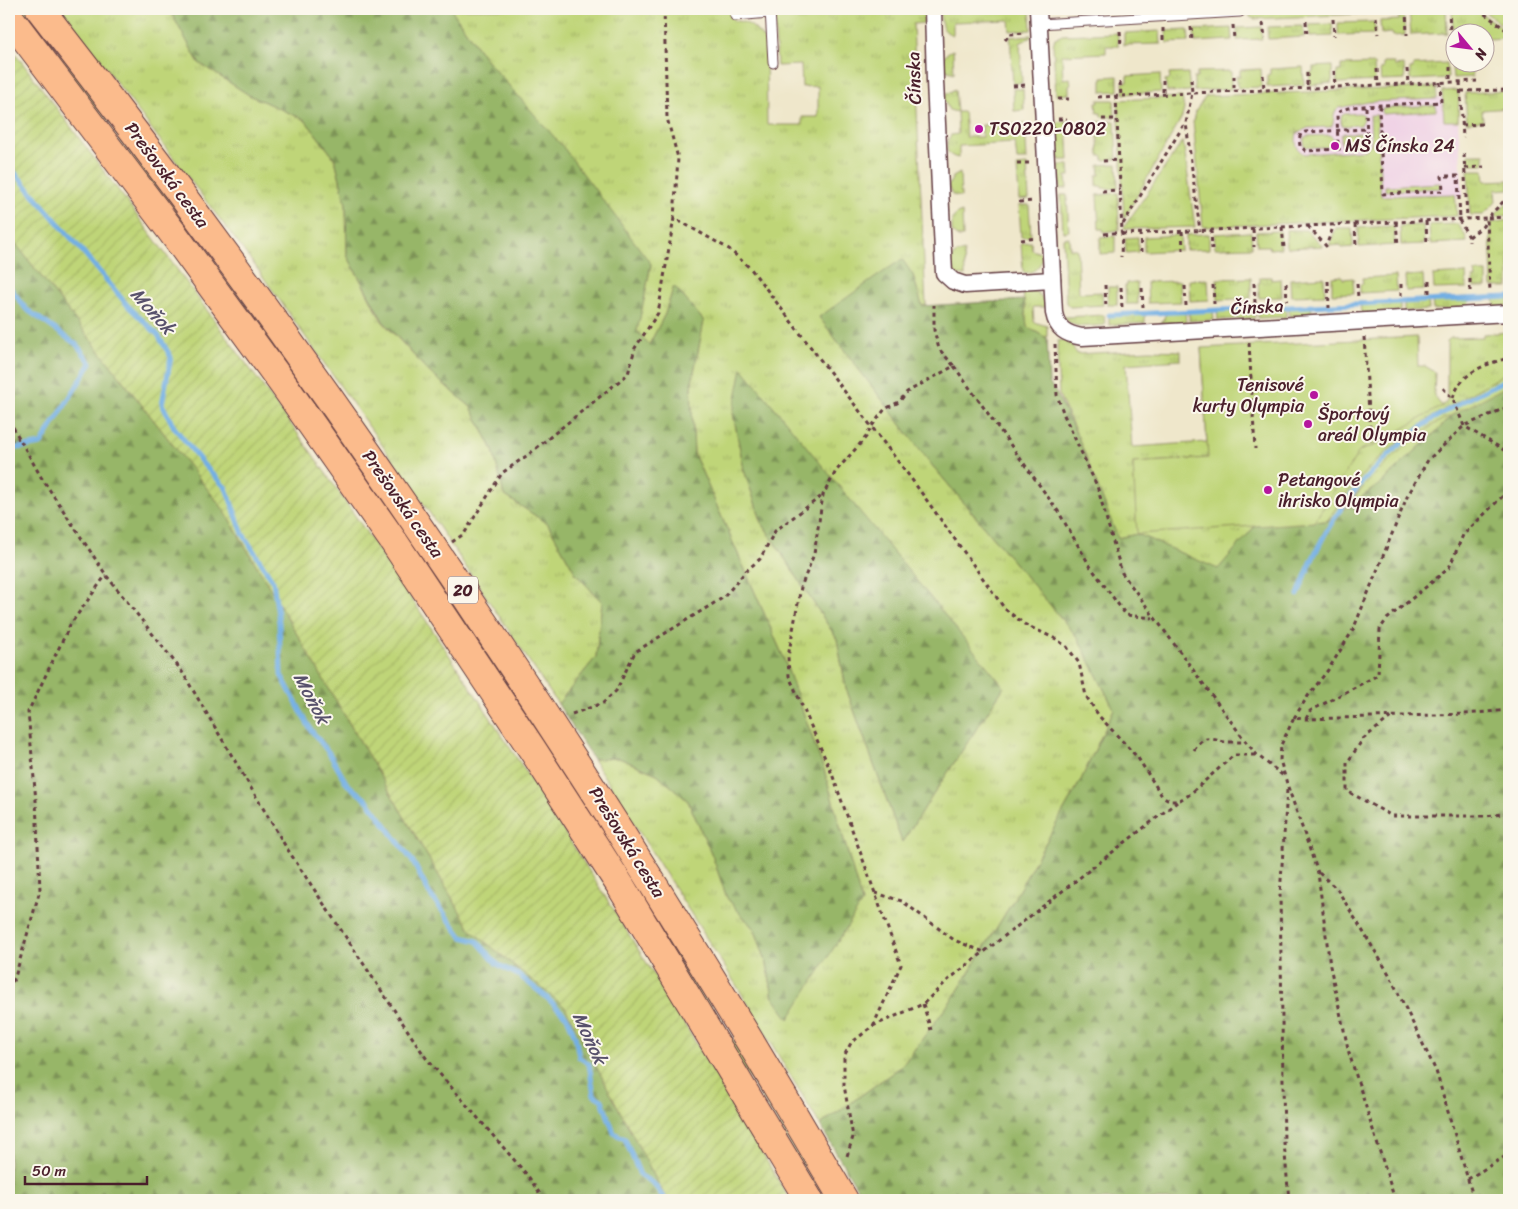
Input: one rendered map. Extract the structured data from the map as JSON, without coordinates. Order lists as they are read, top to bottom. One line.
{"streets":{"highway":["Prešovská cesta","20"],"street":["Čínska"]},"water":["Moňok"],"places":["TS0220-0802","MŠ Čínska 24","Tenisové kurty Olympia","Športový areál Olympia","Petangové ihrisko Olympia"],"scale_bar":"50 m","north":"bottom right"}
